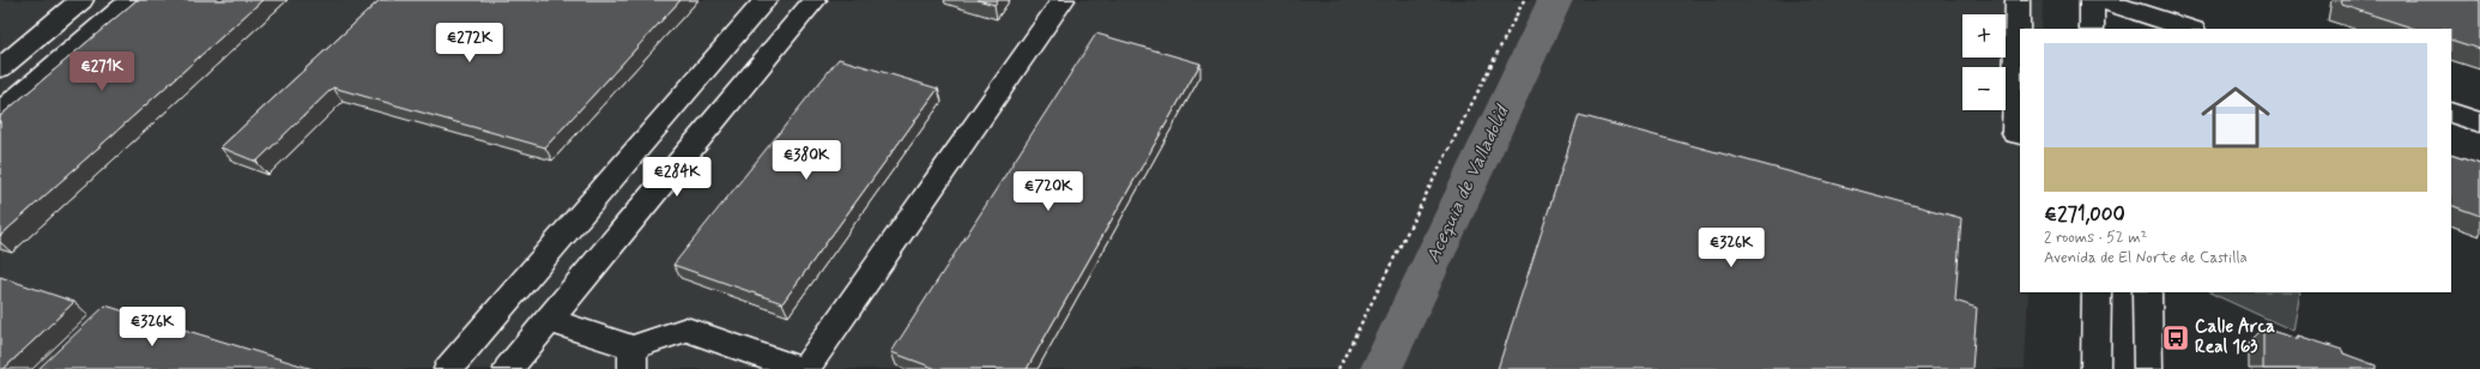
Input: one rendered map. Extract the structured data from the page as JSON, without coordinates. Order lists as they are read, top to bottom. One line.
{"water":["Acequia de Valladolid"],"places":{"bus stop":["Calle Arca Real 163"]},"page":{"map_buttons":["+","−"],"price":["€272K","€271K","€380K","€284K","€720K","€326K","€326K"],"list":[{"name":"€271,000","note":"2 rooms · 52 m² · Avenida de El Norte de Castilla"}]}}
